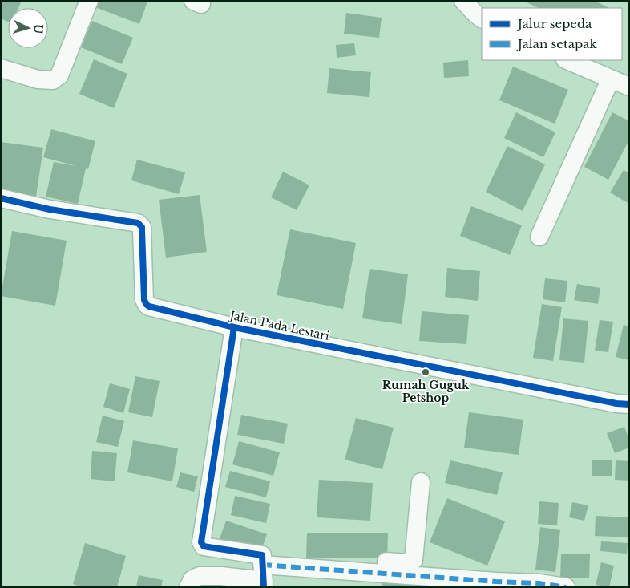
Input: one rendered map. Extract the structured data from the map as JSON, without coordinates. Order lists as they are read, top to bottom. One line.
{"streets":{"street":["Jalan Pada Lestari"]},"places":["Rumah Guguk Petshop"],"legend":["Jalur sepeda","Jalan setapak"],"north":"right"}
